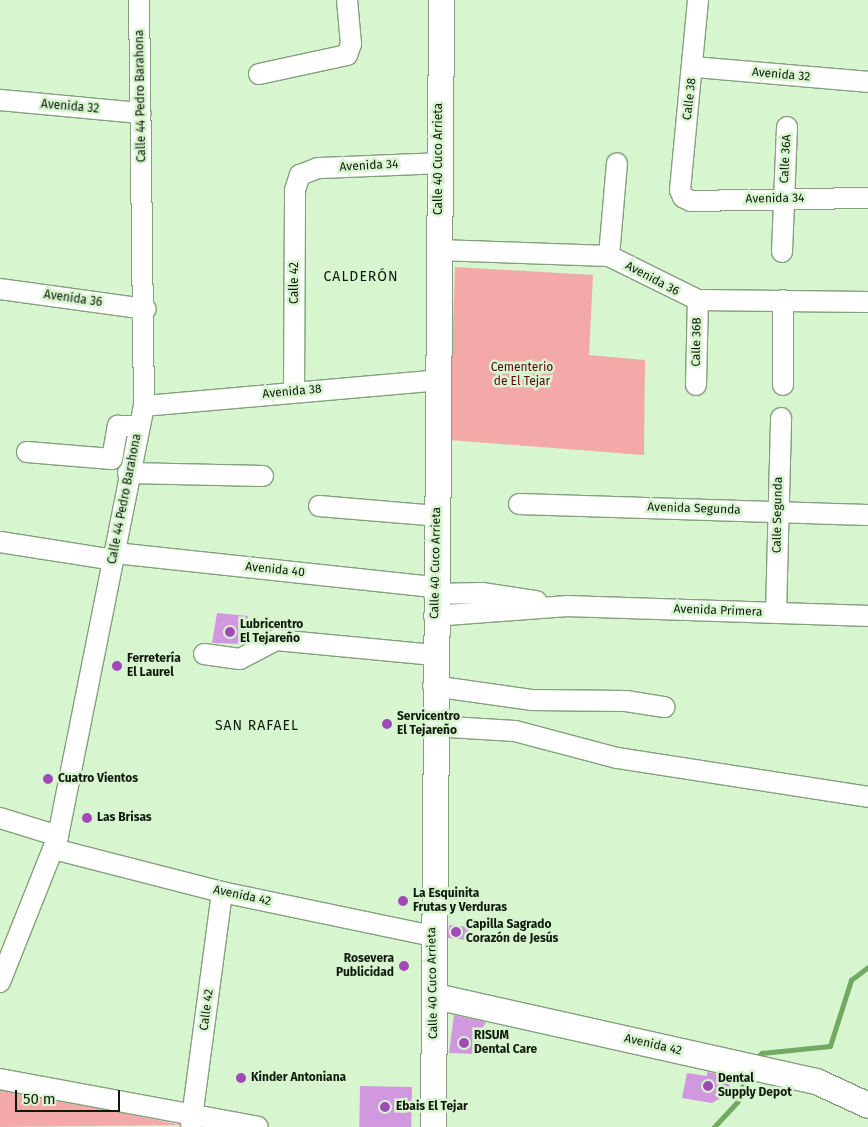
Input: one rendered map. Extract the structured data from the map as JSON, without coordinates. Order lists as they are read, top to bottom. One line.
{"streets":{"main road":["Calle 40 Cuco Arrieta","Avenida 42"],"street":["Avenida 32","Calle 44 Pedro Barahona","Calle 38","Calle 36A","Avenida 34","Avenida 36","Calle 42","Calle 36B","Avenida 38","Avenida Segunda","Calle Segunda","Avenida 40","Avenida Primera"]},"crossings":[["Avenida 32","Calle 44 Pedro Barahona"],["Avenida 32","Calle 38"],["Calle 44 Pedro Barahona","Avenida 36"],["Calle 44 Pedro Barahona","Avenida 38"],["Calle 44 Pedro Barahona","Avenida 40"],["Calle 44 Pedro Barahona","Avenida 42"],["Calle 38","Avenida 34"],["Calle 40 Cuco Arrieta","Avenida 34"],["Calle 40 Cuco Arrieta","Avenida 36"],["Calle 40 Cuco Arrieta","Avenida 38"],["Calle 40 Cuco Arrieta","Avenida 40"],["Calle 40 Cuco Arrieta","Avenida Primera"],["Calle 40 Cuco Arrieta","Avenida 42"],["Calle 36A","Avenida 34"],["Avenida 34","Calle 42"],["Avenida 36","Calle 36B"],["Calle 42","Avenida 38"],["Calle 42","Avenida 42"],["Avenida Segunda","Calle Segunda"],["Calle Segunda","Avenida Primera"],["Avenida 40","Avenida Primera"]],"districts":["CALDERÓN","SAN RAFAEL"],"parks":["Cementerio de El Tejar"],"places":["Lubricentro El Tejareño","Ferretería El Laurel","Servicentro El Tejareño","Cuatro Vientos","Las Brisas","La Esquinita Frutas y Verduras","Capilla Sagrado Corazón de Jesús","Rosevera Publicidad","RISUM Dental Care","Kinder Antoniana","Dental Supply Depot","Ebais El Tejar"],"scale_bar":"50 m"}
